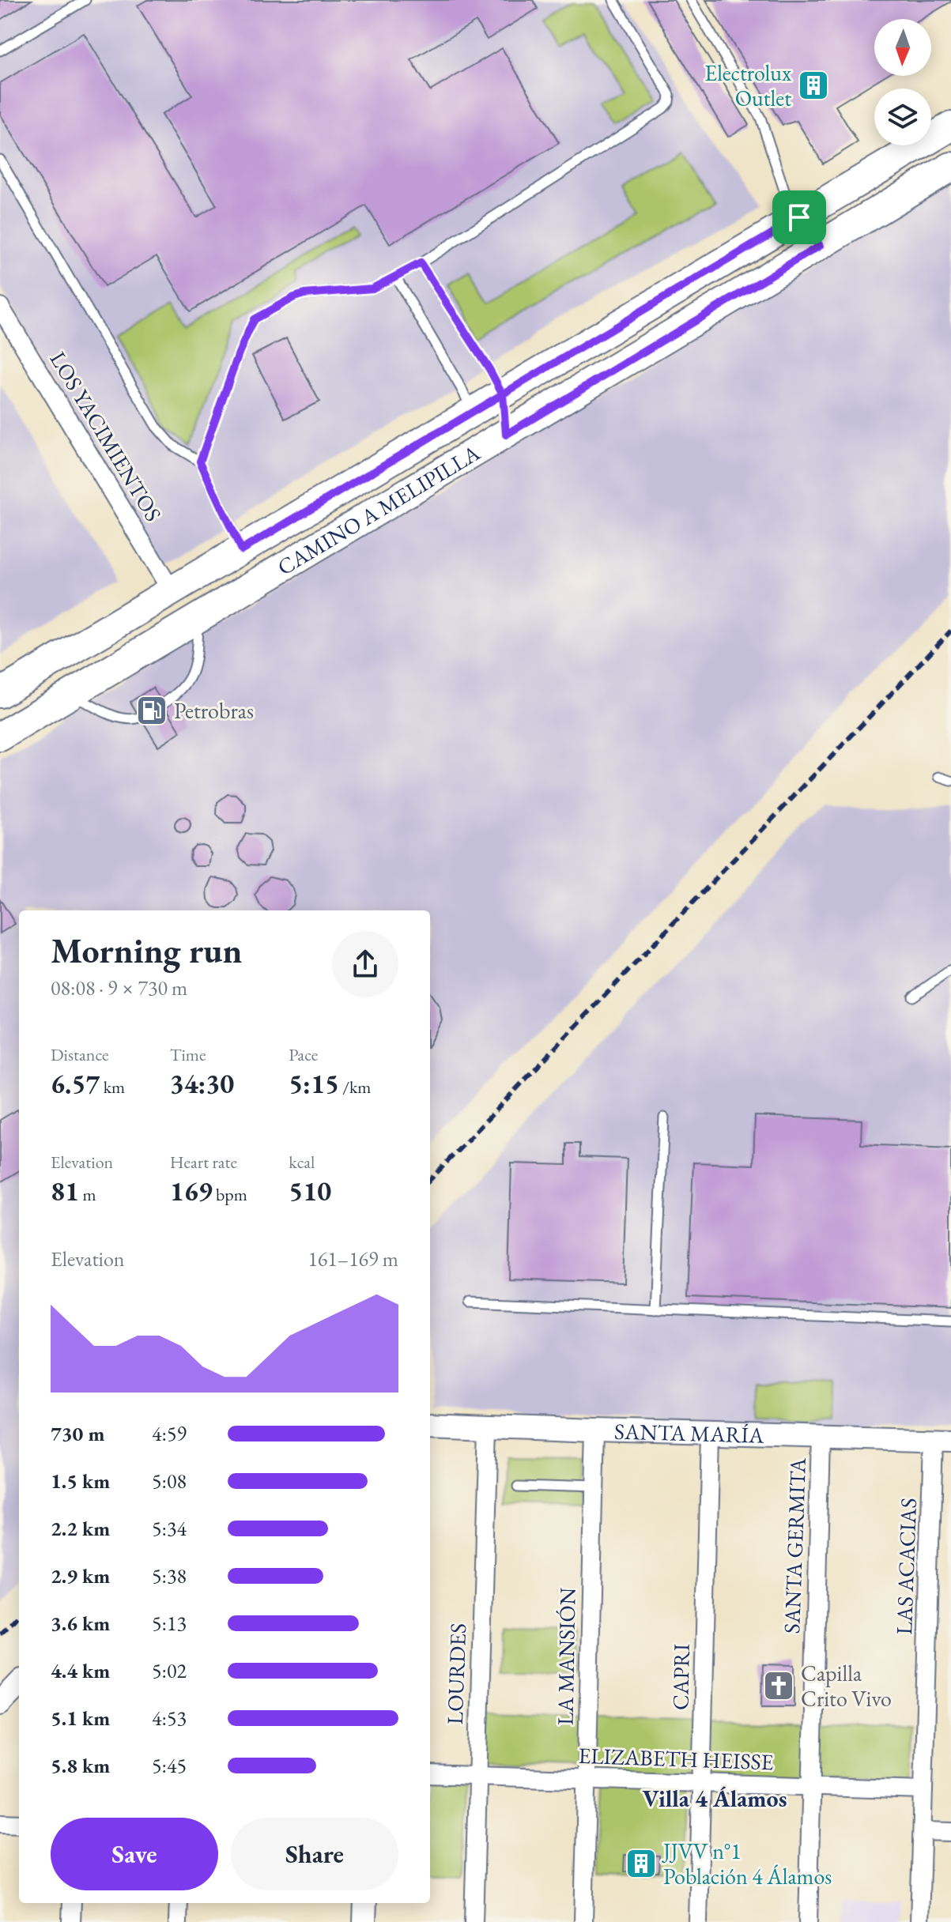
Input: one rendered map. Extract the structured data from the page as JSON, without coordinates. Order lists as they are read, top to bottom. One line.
{"streets":{"main road":["CAMINO A MELIPILLA"],"street":["LOS YACIMIENTOS","SANTA MARÍA","SANTA GERMITA","LAS ACACIAS","LA MANSIÓN","LOURDES","CAPRI","ELIZABETH HEISSE"]},"crossings":[["LOS YACIMIENTOS","CAMINO A MELIPILLA"],["SANTA MARÍA","SANTA GERMITA"],["SANTA MARÍA","LAS ACACIAS"],["SANTA MARÍA","LA MANSIÓN"],["SANTA MARÍA","LOURDES"],["SANTA MARÍA","CAPRI"],["SANTA GERMITA","ELIZABETH HEISSE"],["LAS ACACIAS","ELIZABETH HEISSE"],["LA MANSIÓN","ELIZABETH HEISSE"],["LOURDES","ELIZABETH HEISSE"],["CAPRI","ELIZABETH HEISSE"]],"districts":["Villa 4 Álamos"],"places":{"building":["Electrolux Outlet","JJVV n°1 Población 4 Álamos"],"fuel station":["Petrobras"],"church":["Capilla Crito Vivo"]},"north":"bottom","page":{"heading":["Morning run","08:08 · 9 × 730 m"],"stats":[["Distance","6.57 km"],["Time","34:30"],["Pace","5:15 /km"],["Elevation","81 m"],["Heart rate","169 bpm"],["kcal","510"]],"chart":["Elevation","161–169 m"],"list":[{"name":"730 m","note":"4:59"},{"name":"1.5 km","note":"5:08"},{"name":"2.2 km","note":"5:34"},{"name":"2.9 km","note":"5:38"},{"name":"3.6 km","note":"5:13"},{"name":"4.4 km","note":"5:02"},{"name":"5.1 km","note":"4:53"},{"name":"5.8 km","note":"5:45"}],"buttons":["Save","Share"]}}
